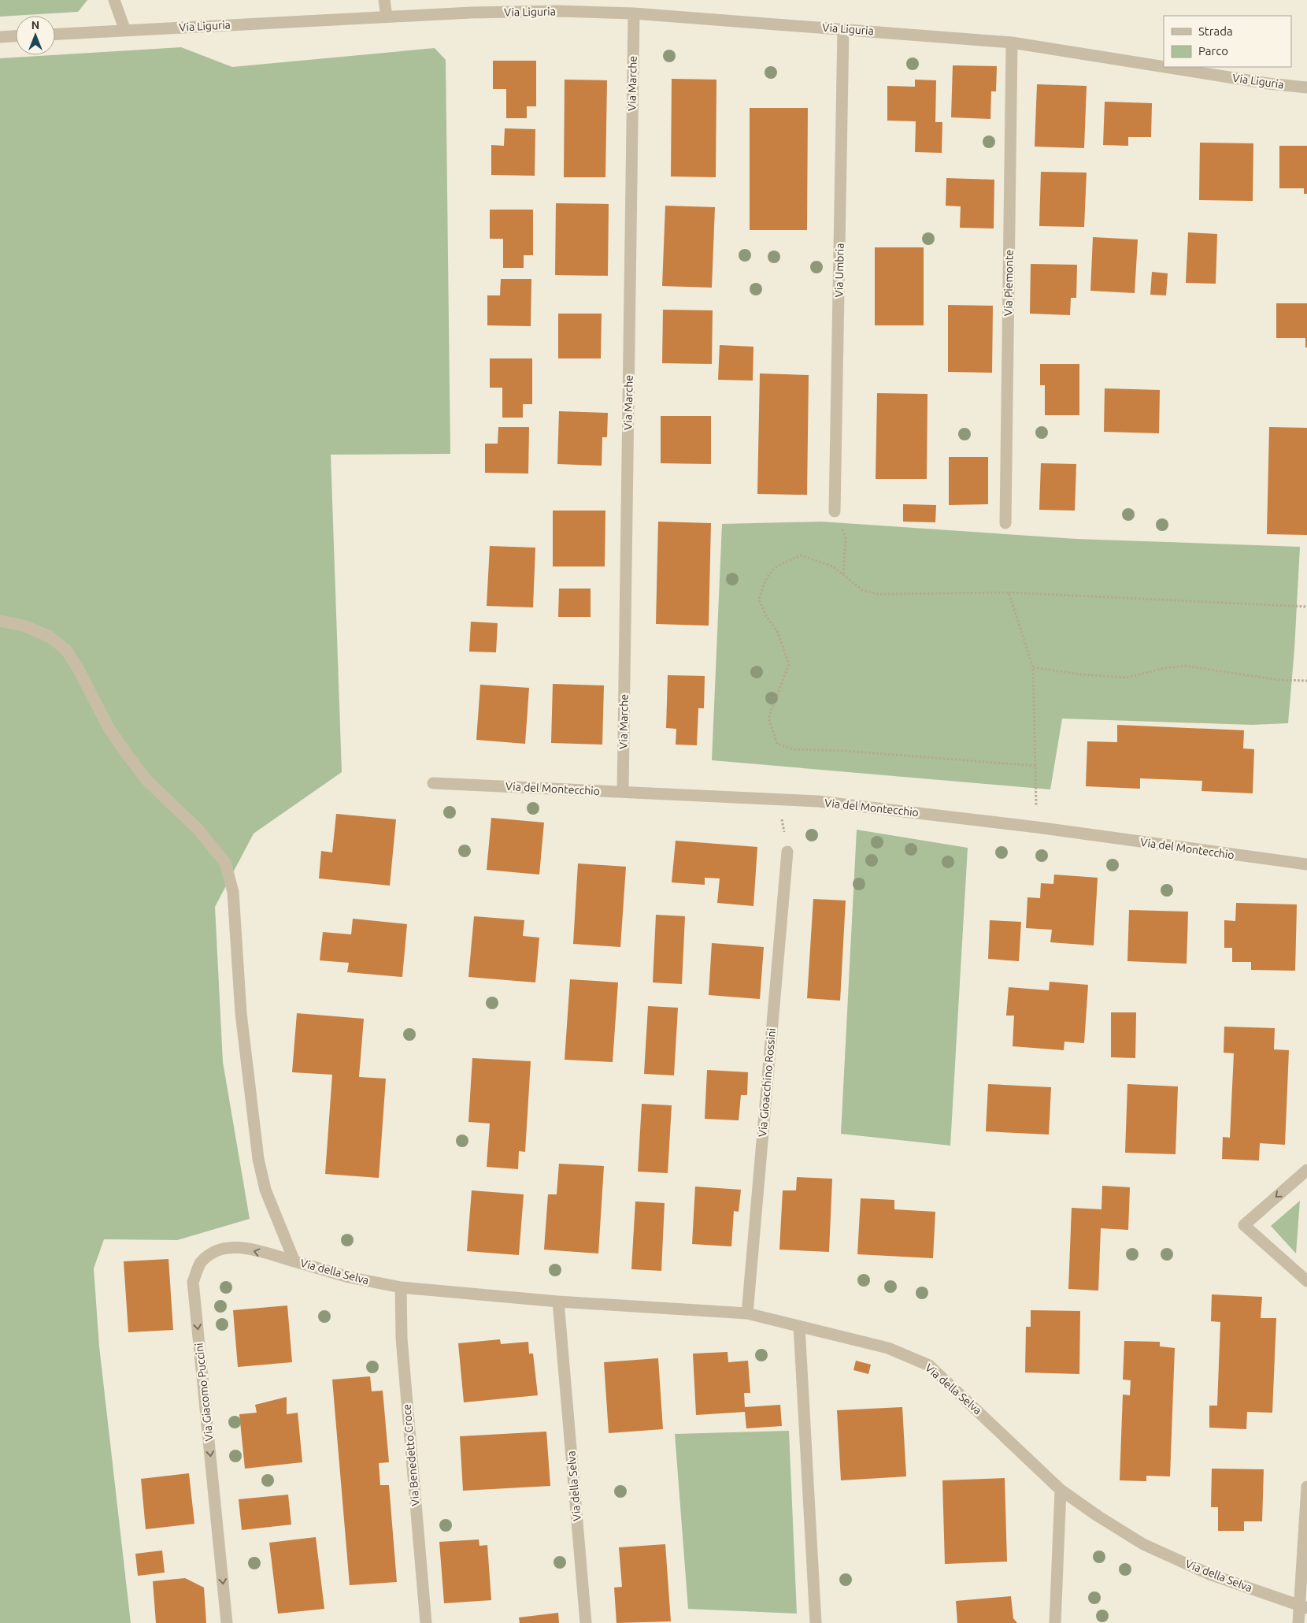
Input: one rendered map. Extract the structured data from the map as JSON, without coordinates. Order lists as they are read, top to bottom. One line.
{"streets":{"street":["Via Liguria","Via Marche","Via Umbria","Via Piemonte","Via del Montecchio","Via Gioacchino Rossini","Via della Selva","Via Giacomo Puccini","Via Benedetto Croce"]},"crossings":[["Via Liguria","Via Marche"],["Via Liguria","Via Umbria"],["Via Liguria","Via Piemonte"],["Via Marche","Via del Montecchio"],["Via Gioacchino Rossini","Via della Selva"],["Via della Selva","Via Giacomo Puccini"],["Via della Selva","Via Benedetto Croce"]],"legend":["Strada","Parco"],"north":"top"}
